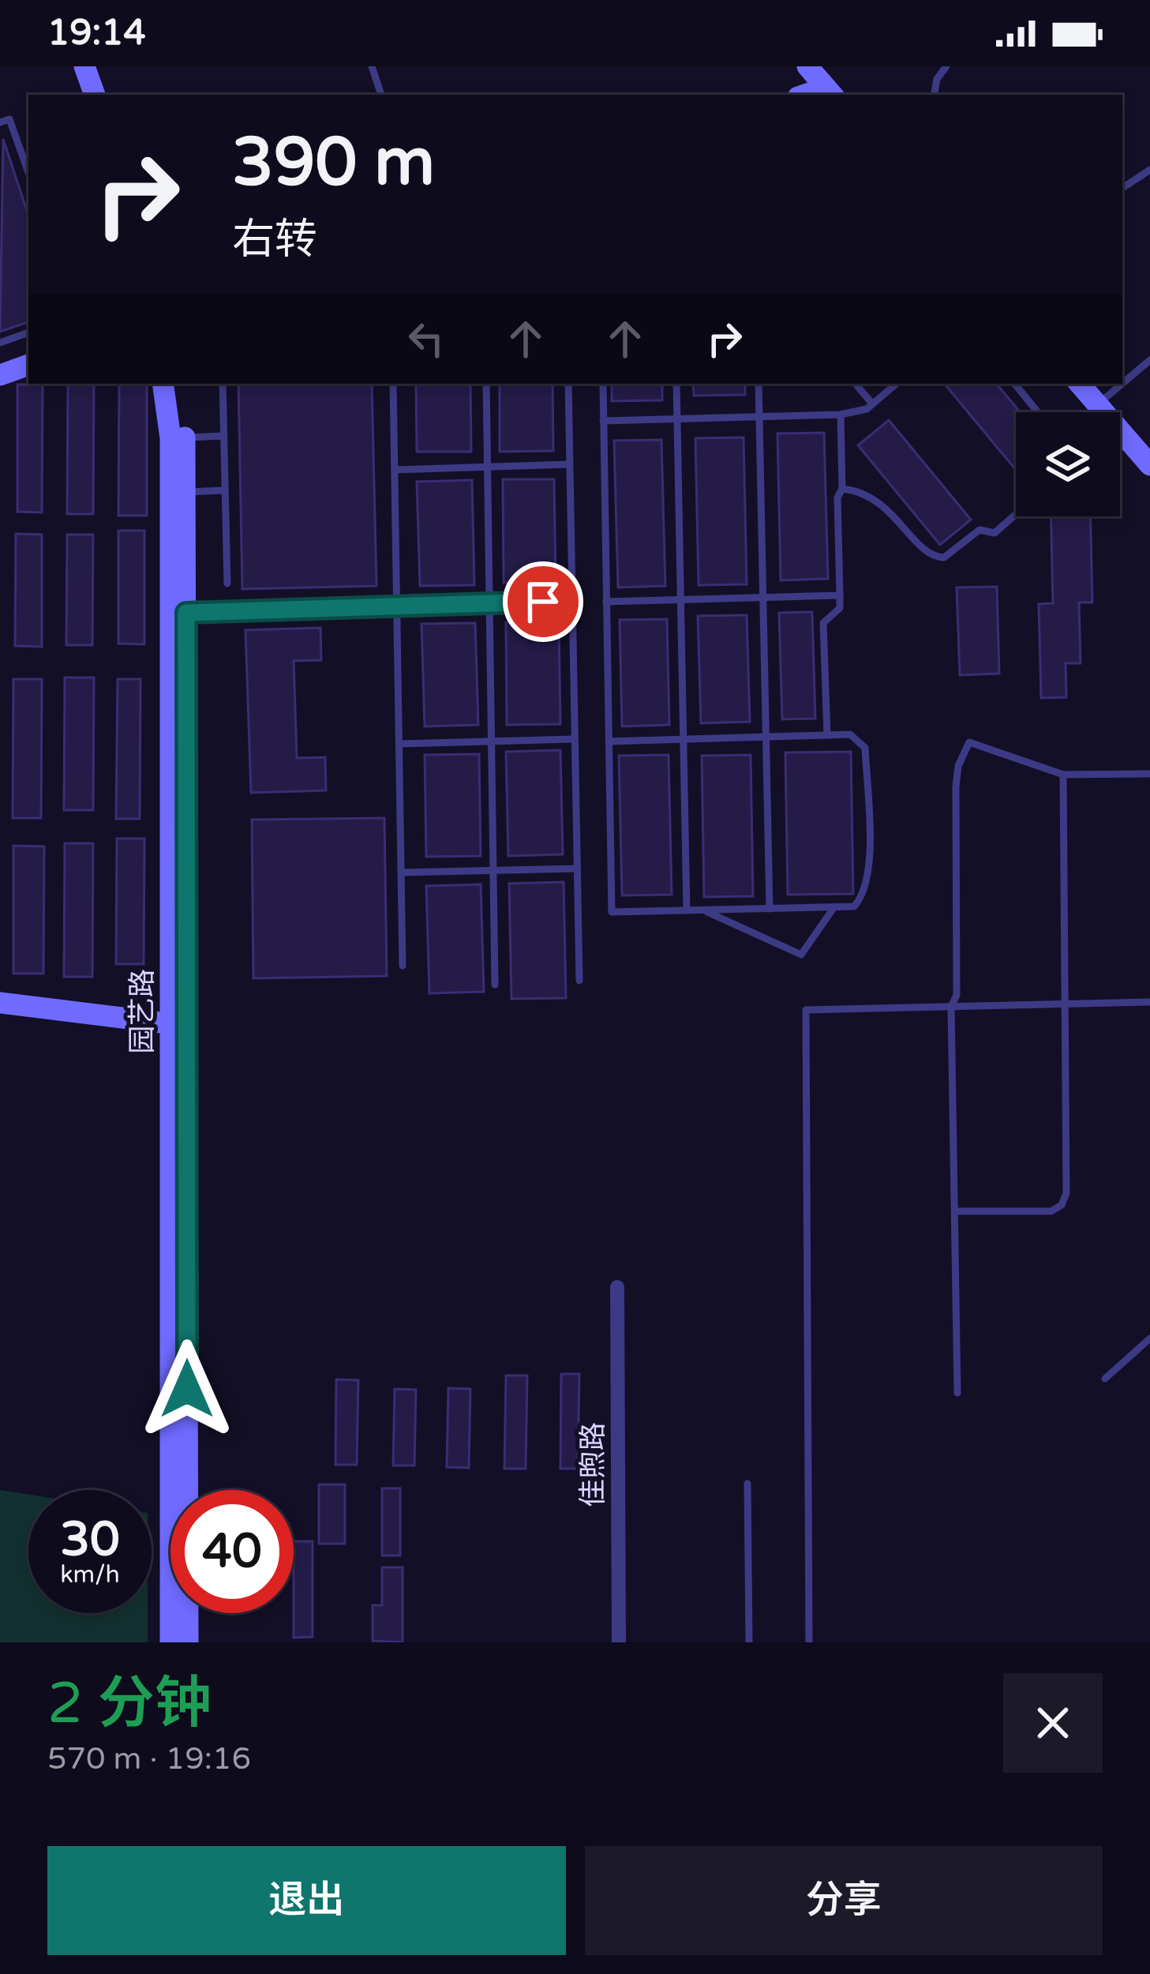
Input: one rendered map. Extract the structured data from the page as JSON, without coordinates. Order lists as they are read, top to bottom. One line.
{"streets":{"street":["园艺路","佳煦路"]},"page":{"status":"19:14","turn":["390 m","右转"],"speed":"30 km/h","limit":"40","heading":["2 分钟","570 m · 19:16"],"buttons":["退出","分享"]}}
